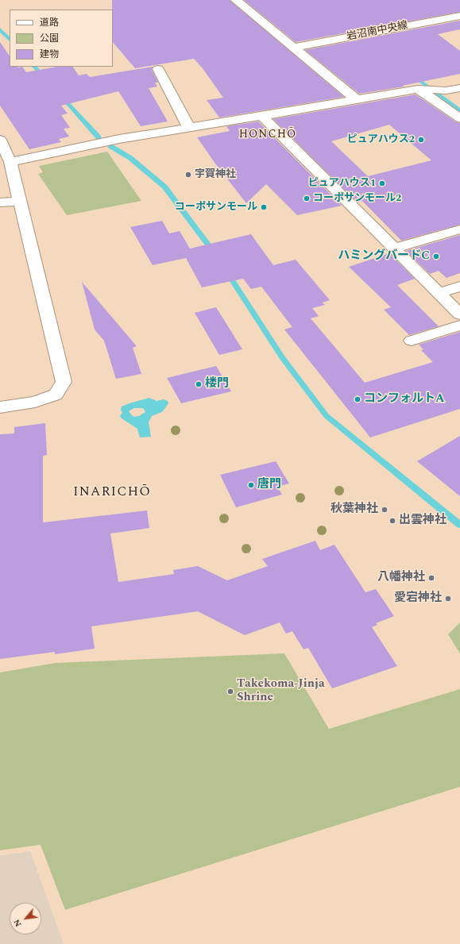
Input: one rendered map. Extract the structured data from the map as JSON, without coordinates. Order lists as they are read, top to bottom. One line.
{"streets":{"street":["岩沼南中央線"]},"districts":["HONCHŌ","INARICHŌ"],"places":["ピュアハウス2","宇賀神社","ピュアハウス1","コーポサンモール2","コーポサンモール","ハミングバードC","楼門","コンフォルトA","唐門","秋葉神社","出雲神社","八幡神社","愛宕神社","Takekoma-Jinja Shrine"],"legend":["道路","公園","建物"],"north":"bottom left"}
